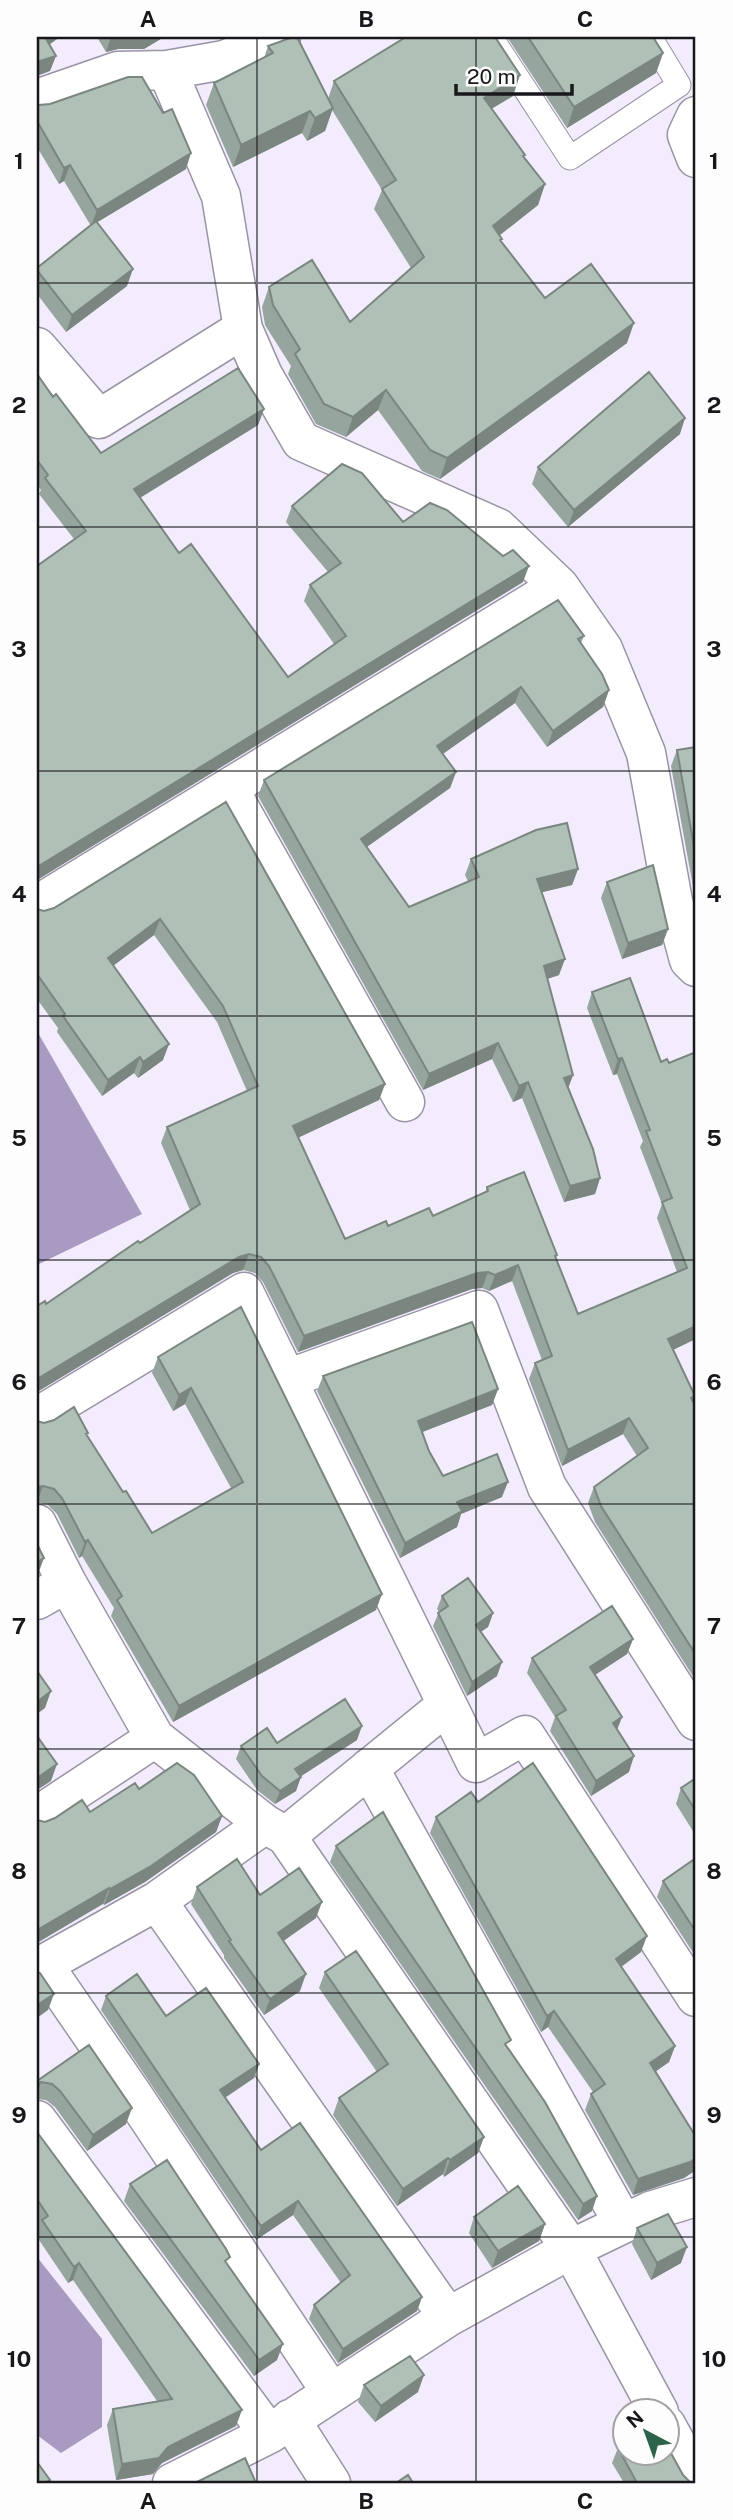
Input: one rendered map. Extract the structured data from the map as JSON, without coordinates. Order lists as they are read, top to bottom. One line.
{"scale_bar":"20 m","north":"top left","grid":{"columns":["A","B","C"],"rows":["1","2","3","4","5","6","7","8","9","10"]}}
